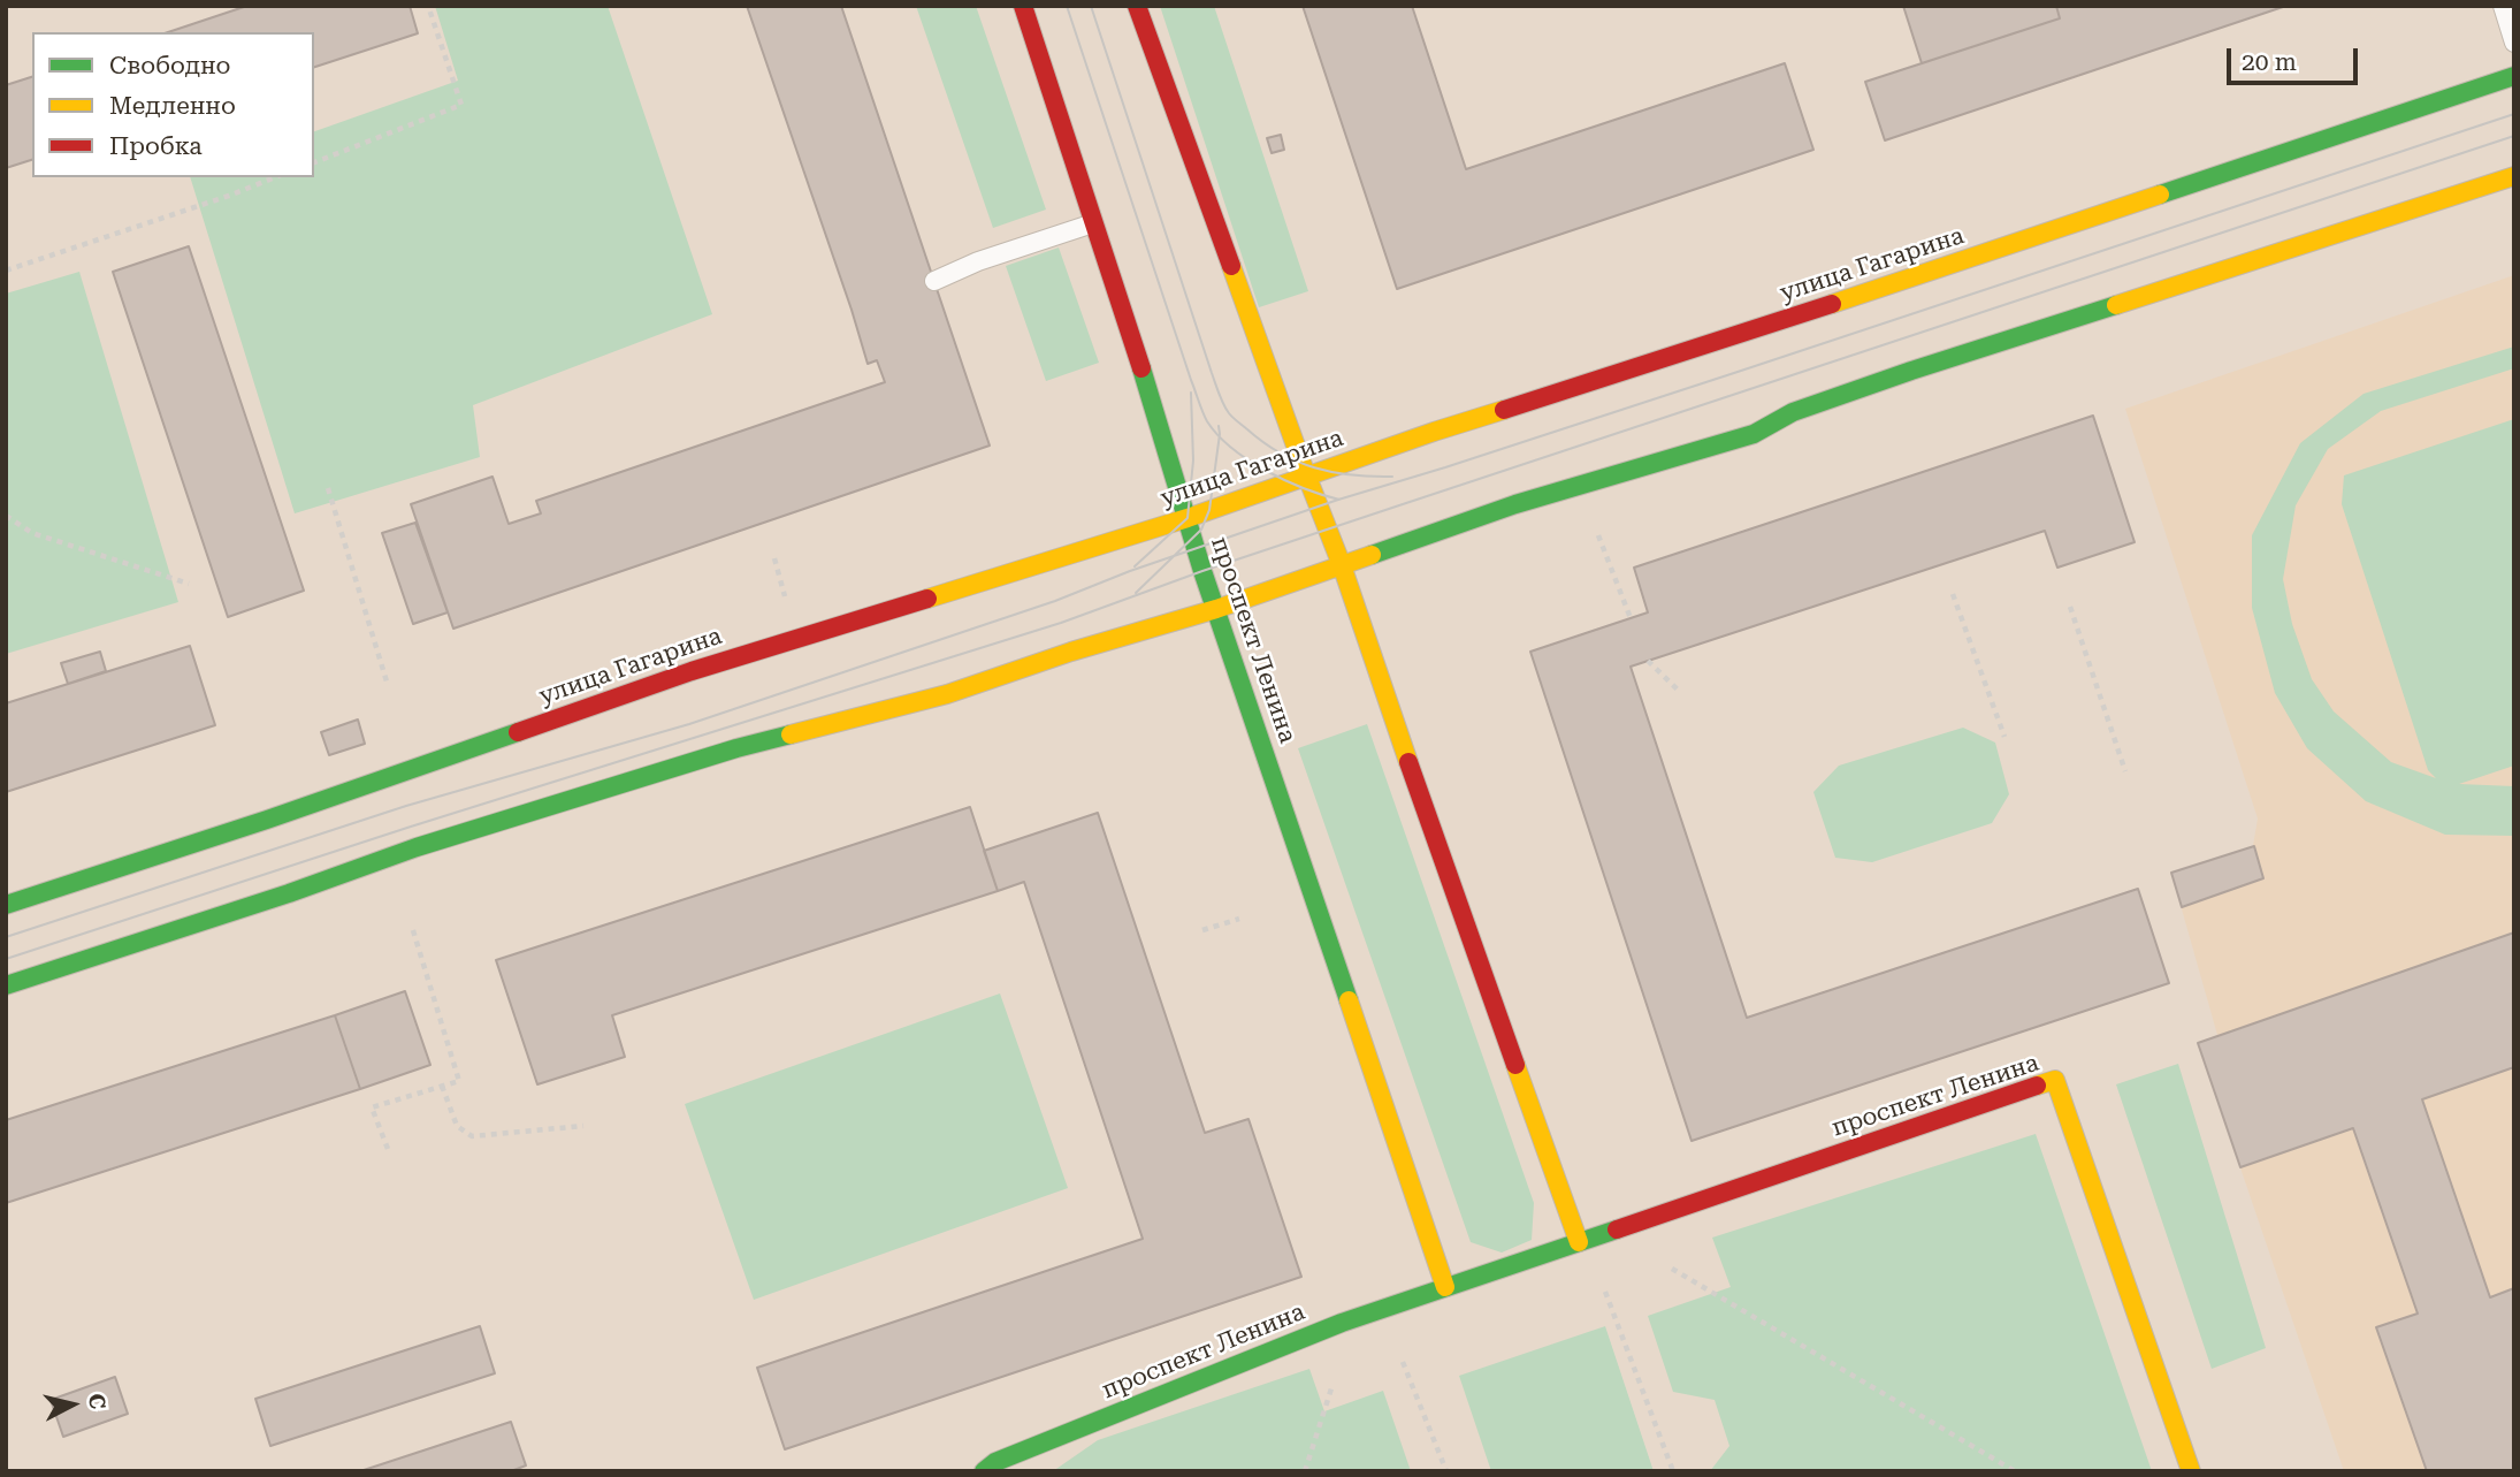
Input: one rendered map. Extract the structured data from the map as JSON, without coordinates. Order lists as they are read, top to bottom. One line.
{"streets":{"main road":["улица Гагарина","проспект Ленина"]},"crossings":[["улица Гагарина","проспект Ленина"]],"legend":["Свободно","Медленно","Пробка"],"scale_bar":"20 m","north":"right"}
